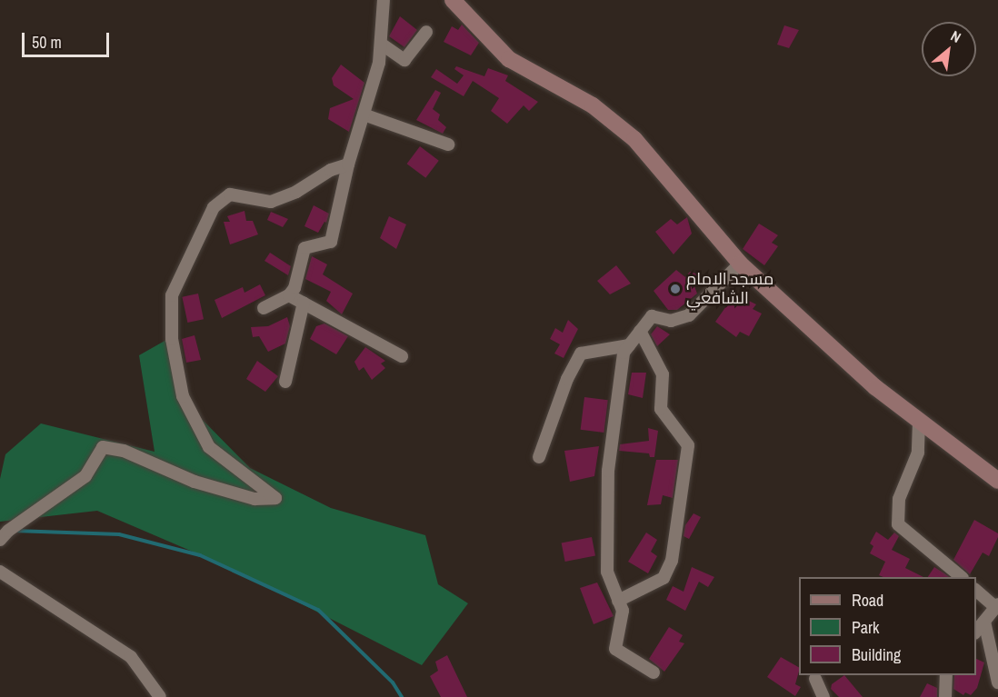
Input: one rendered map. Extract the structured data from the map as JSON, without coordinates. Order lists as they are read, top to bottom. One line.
{"places":["مسجد الامام الشافعي"],"legend":["Road","Park","Building"],"scale_bar":"50 m","north":"top right"}
